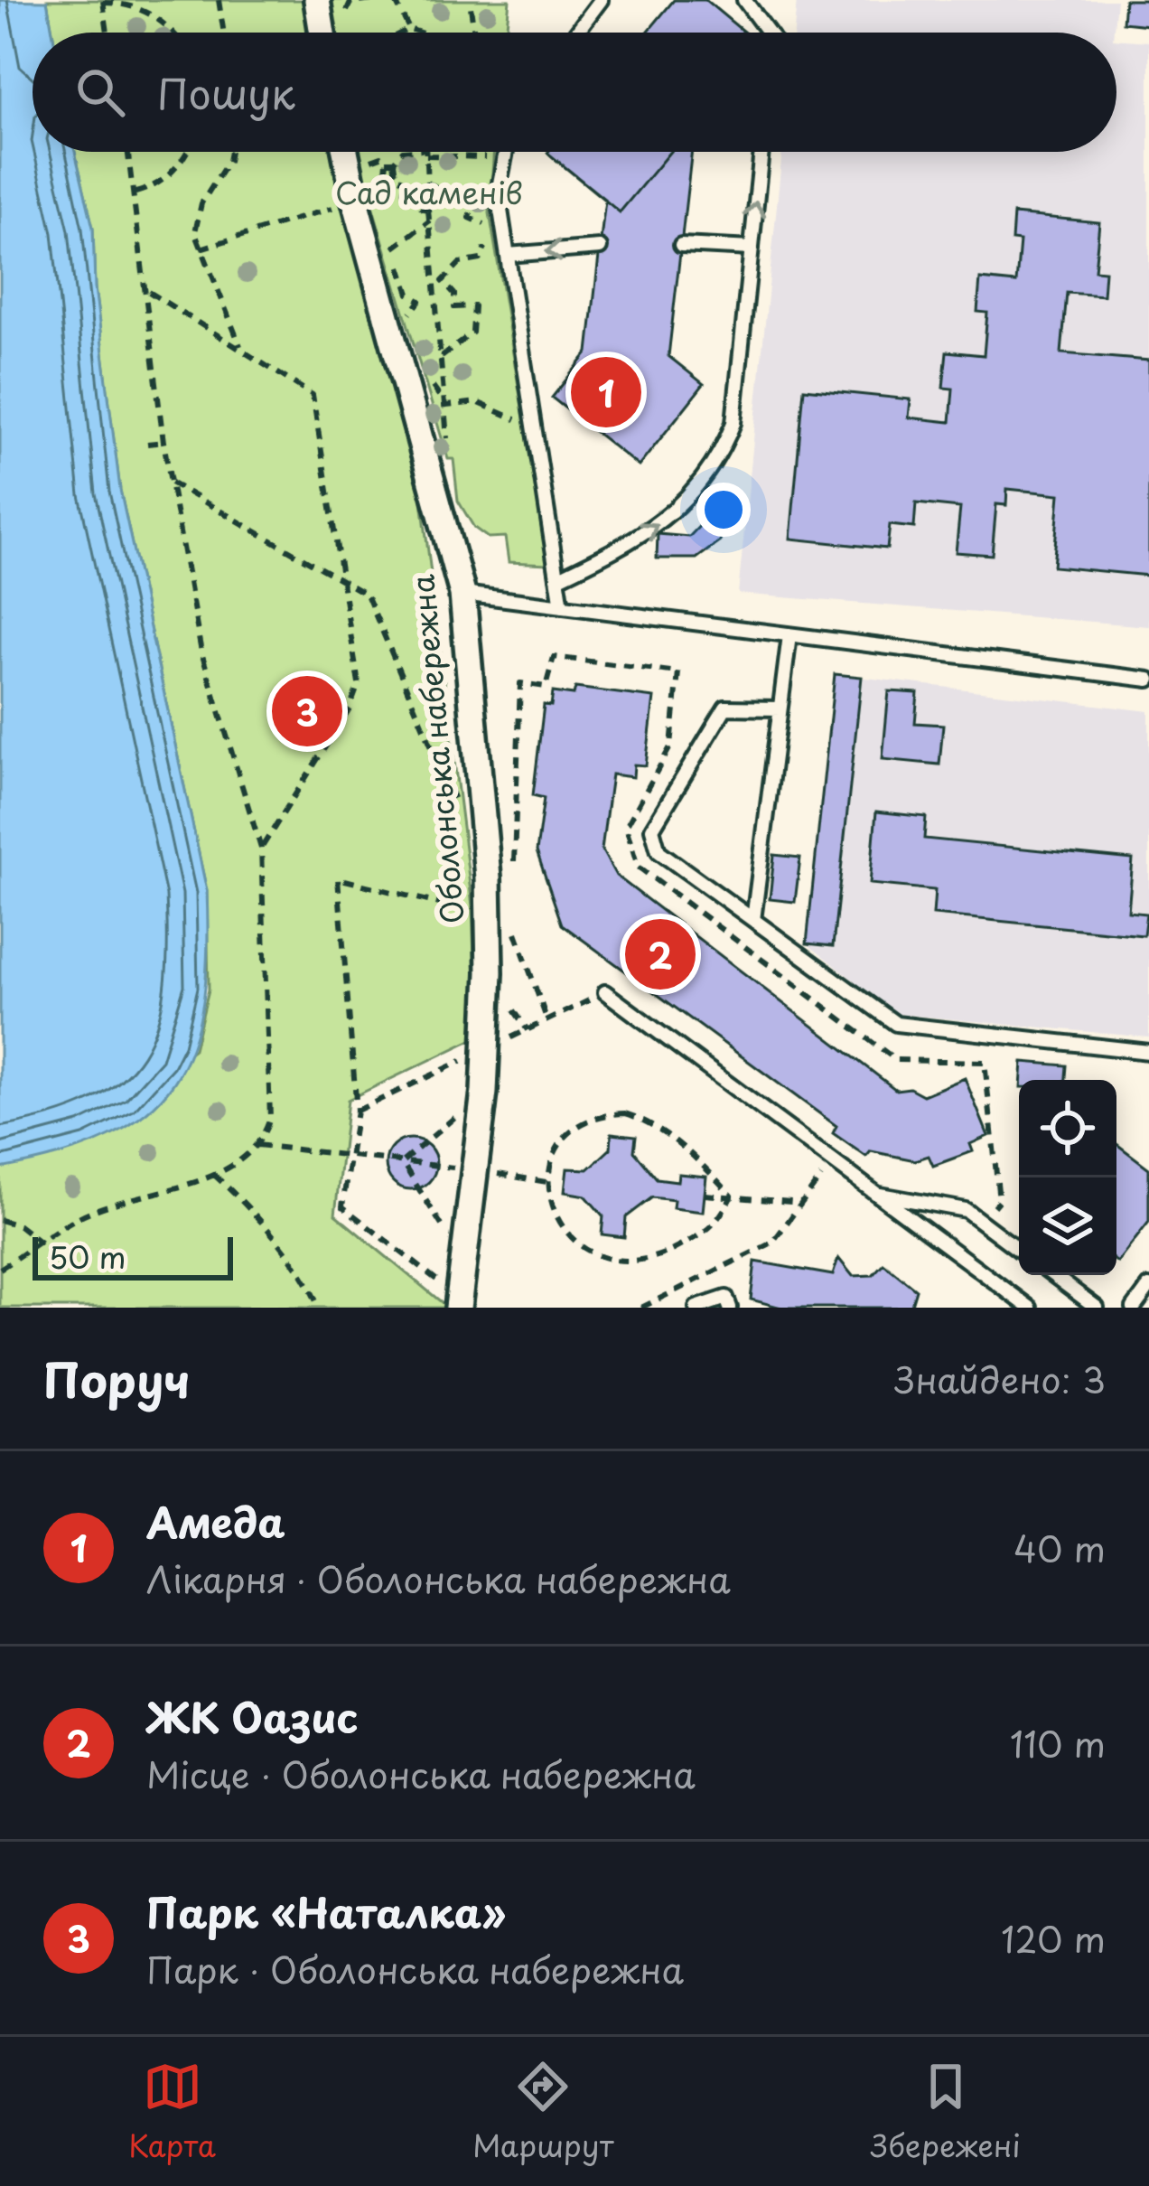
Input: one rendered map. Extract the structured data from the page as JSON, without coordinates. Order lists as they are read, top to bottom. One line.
{"streets":{"street":["Оболонська набережна"]},"parks":["Сад каменів"],"scale_bar":"50 m","page":{"search":"Пошук","pins":["1","3","2"],"scale":"50 m","heading":["Поруч","Знайдено: 3"],"list":[{"mark":"1","name":"Амеда","note":"Лікарня · Оболонська набережна","value":"40 m"},{"mark":"2","name":"ЖК Оазис","note":"Місце · Оболонська набережна","value":"110 m"},{"mark":"3","name":"Парк «Наталка»","note":"Парк · Оболонська набережна","value":"120 m"}],"nav":["Карта","Маршрут","Збережені"]}}
